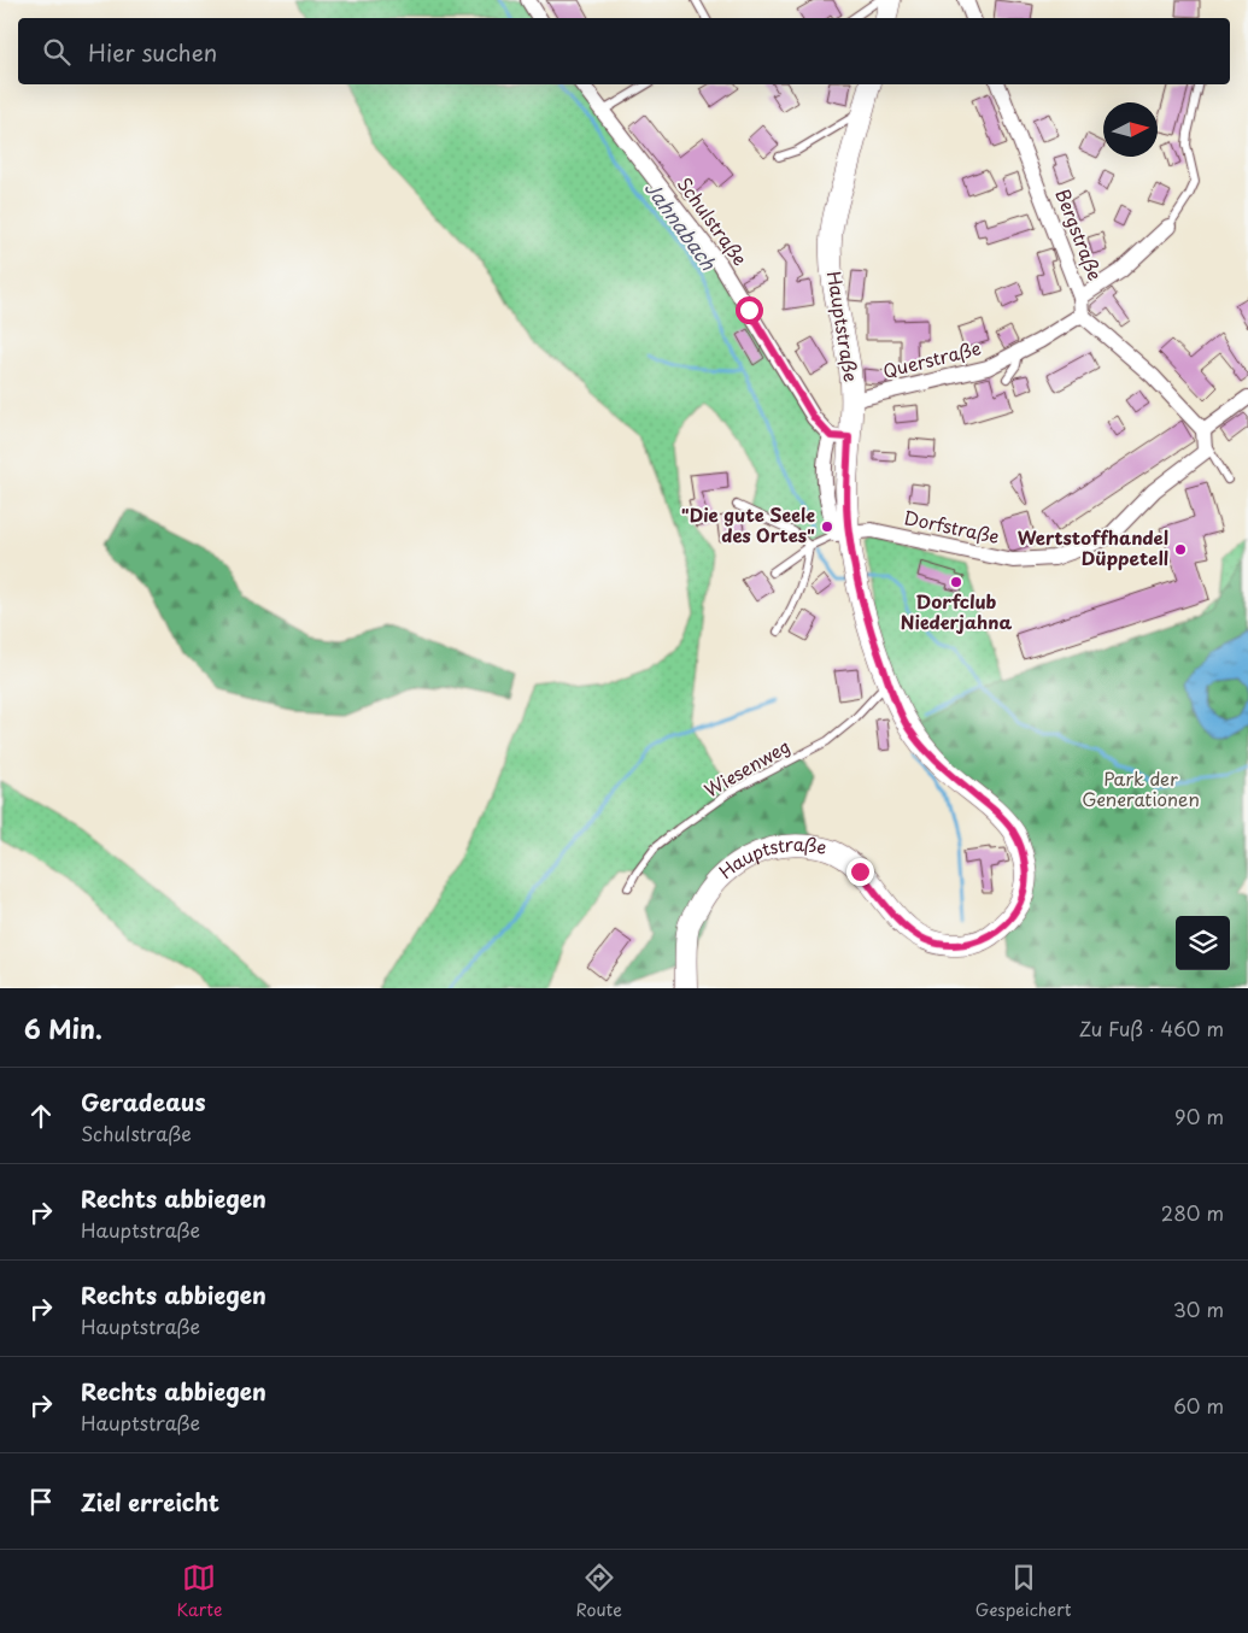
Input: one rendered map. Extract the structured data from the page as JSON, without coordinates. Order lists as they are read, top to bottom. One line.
{"streets":{"street":["Schulstraße","Bergstraße","Hauptstraße","Querstraße","Dorfstraße"],"lane":["Wiesenweg"]},"crossings":[["Schulstraße","Hauptstraße"],["Bergstraße","Querstraße"],["Hauptstraße","Querstraße"],["Hauptstraße","Dorfstraße"],["Hauptstraße","Wiesenweg"]],"water":["Jahnabach"],"parks":["Park der Generationen"],"places":["\"Die gute Seele des Ortes\"","Wertstoffhandel Düppetell","Dorfclub Niederjahna"],"north":"right","page":{"search":"Hier suchen","heading":["6 Min.","Zu Fuß · 460 m"],"list":[["Geradeaus","Schulstraße","90 m"],["Rechts abbiegen","Hauptstraße","280 m"],["Rechts abbiegen","Hauptstraße","30 m"],["Rechts abbiegen","Hauptstraße","60 m"],"Ziel erreicht"],"nav":["Karte","Route","Gespeichert"]}}
